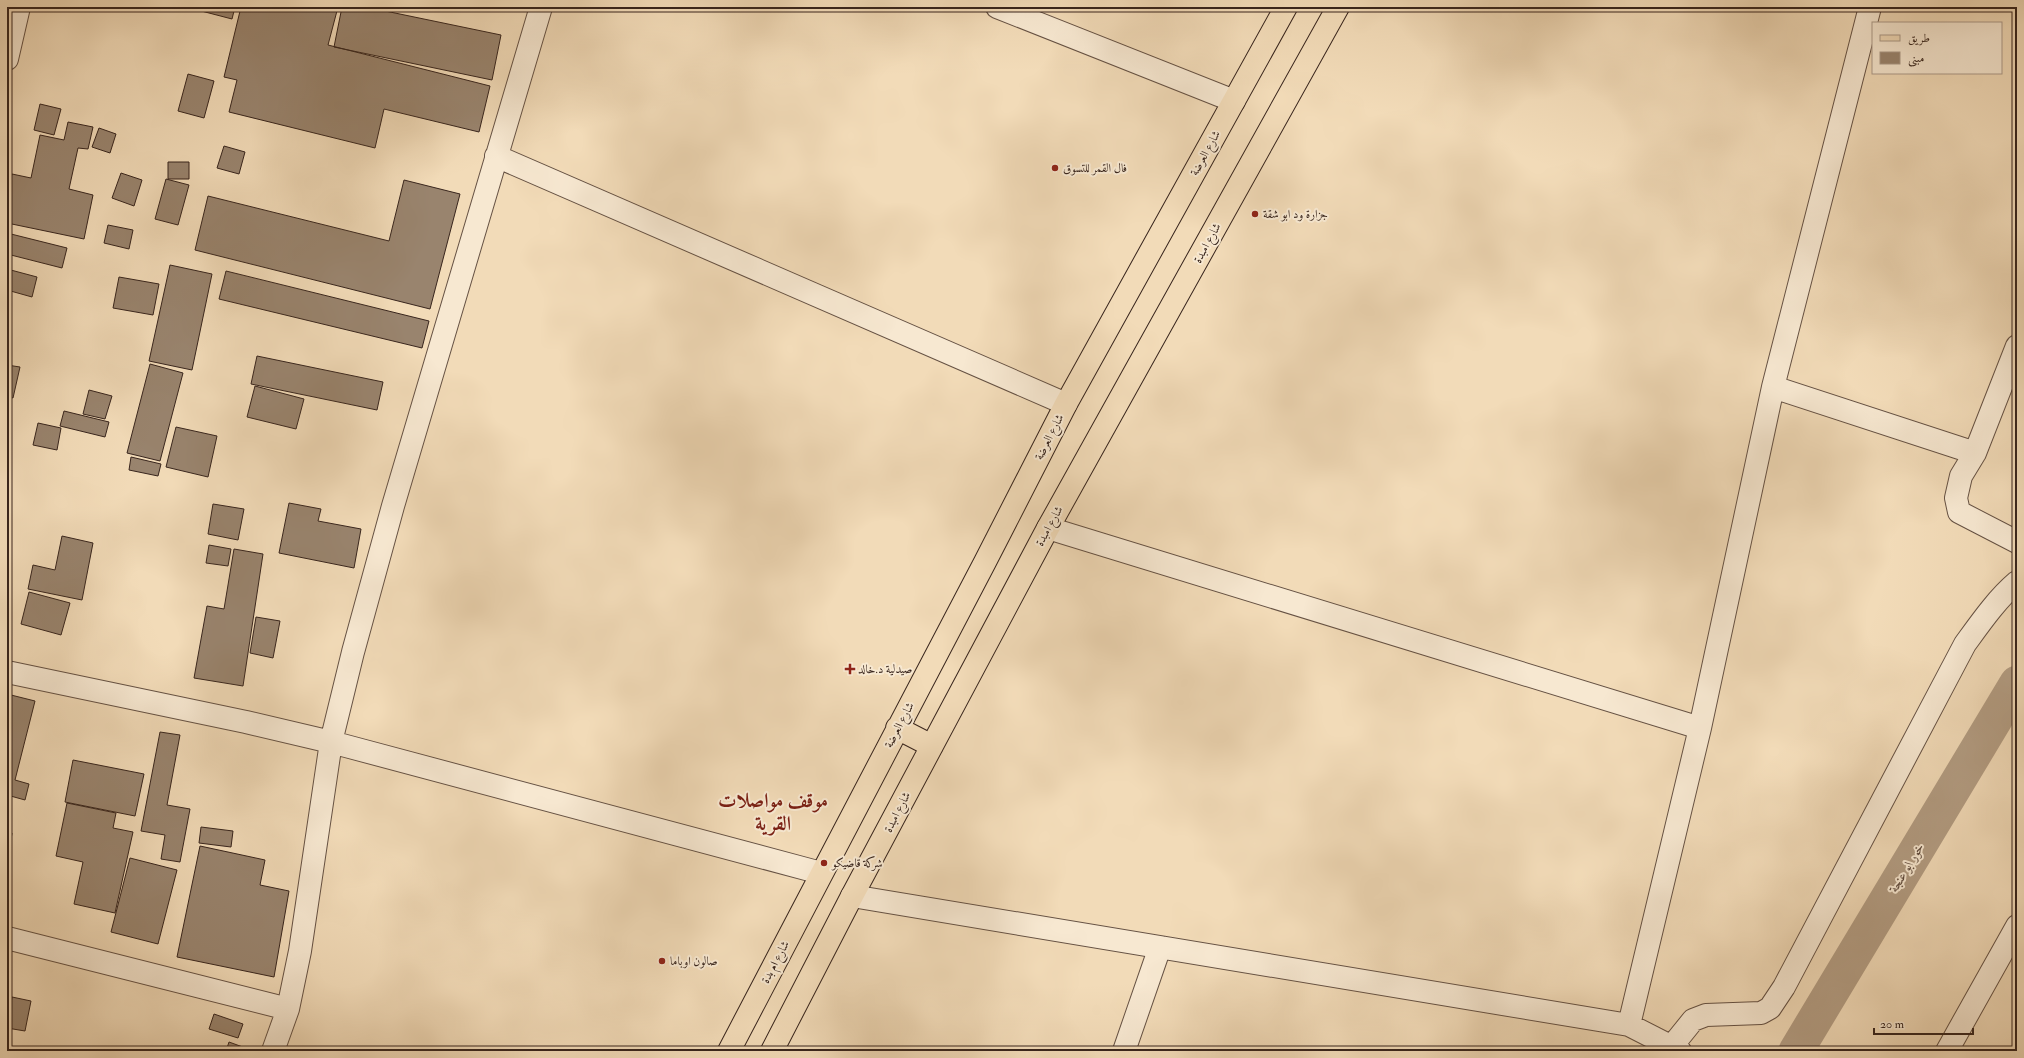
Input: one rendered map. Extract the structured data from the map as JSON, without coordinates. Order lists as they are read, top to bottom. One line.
{"streets":{"main road":["شارع العرضة","شارع امبدة","شارع ام بدة"]},"crossings":[["شارع العرضة","شارع ام بدة"]],"districts":["موقف مواصلات القرية"],"water":["خور ابو عنجة"],"places":{"other":["فال القمر للتسوق","جزارة ود ابو شقة","شركة قاضيكو","صالون اوباما"],"health":["صيدلية د.خالد"]},"legend":["طريق","مبنى"],"scale_bar":"20 m"}
